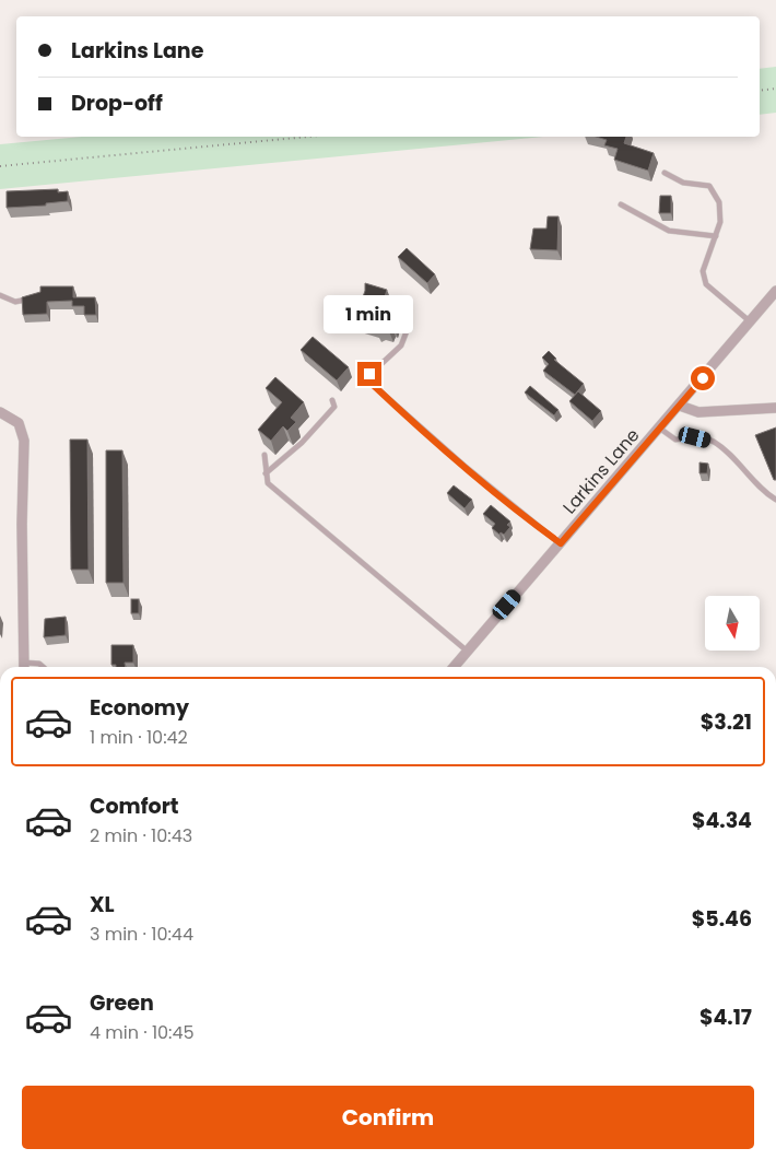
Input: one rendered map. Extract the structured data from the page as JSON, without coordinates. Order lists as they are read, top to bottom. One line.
{"streets":{"street":["Larkins Lane"]},"north":"bottom","page":{"banner":["Larkins Lane","Drop-off"],"bubble":"1 min","list":[{"name":"Economy","note":"1 min · 10:42","value":"$3.21"},{"name":"Comfort","note":"2 min · 10:43","value":"$4.34"},{"name":"XL","note":"3 min · 10:44","value":"$5.46"},{"name":"Green","note":"4 min · 10:45","value":"$4.17"}],"buttons":"Confirm"}}
